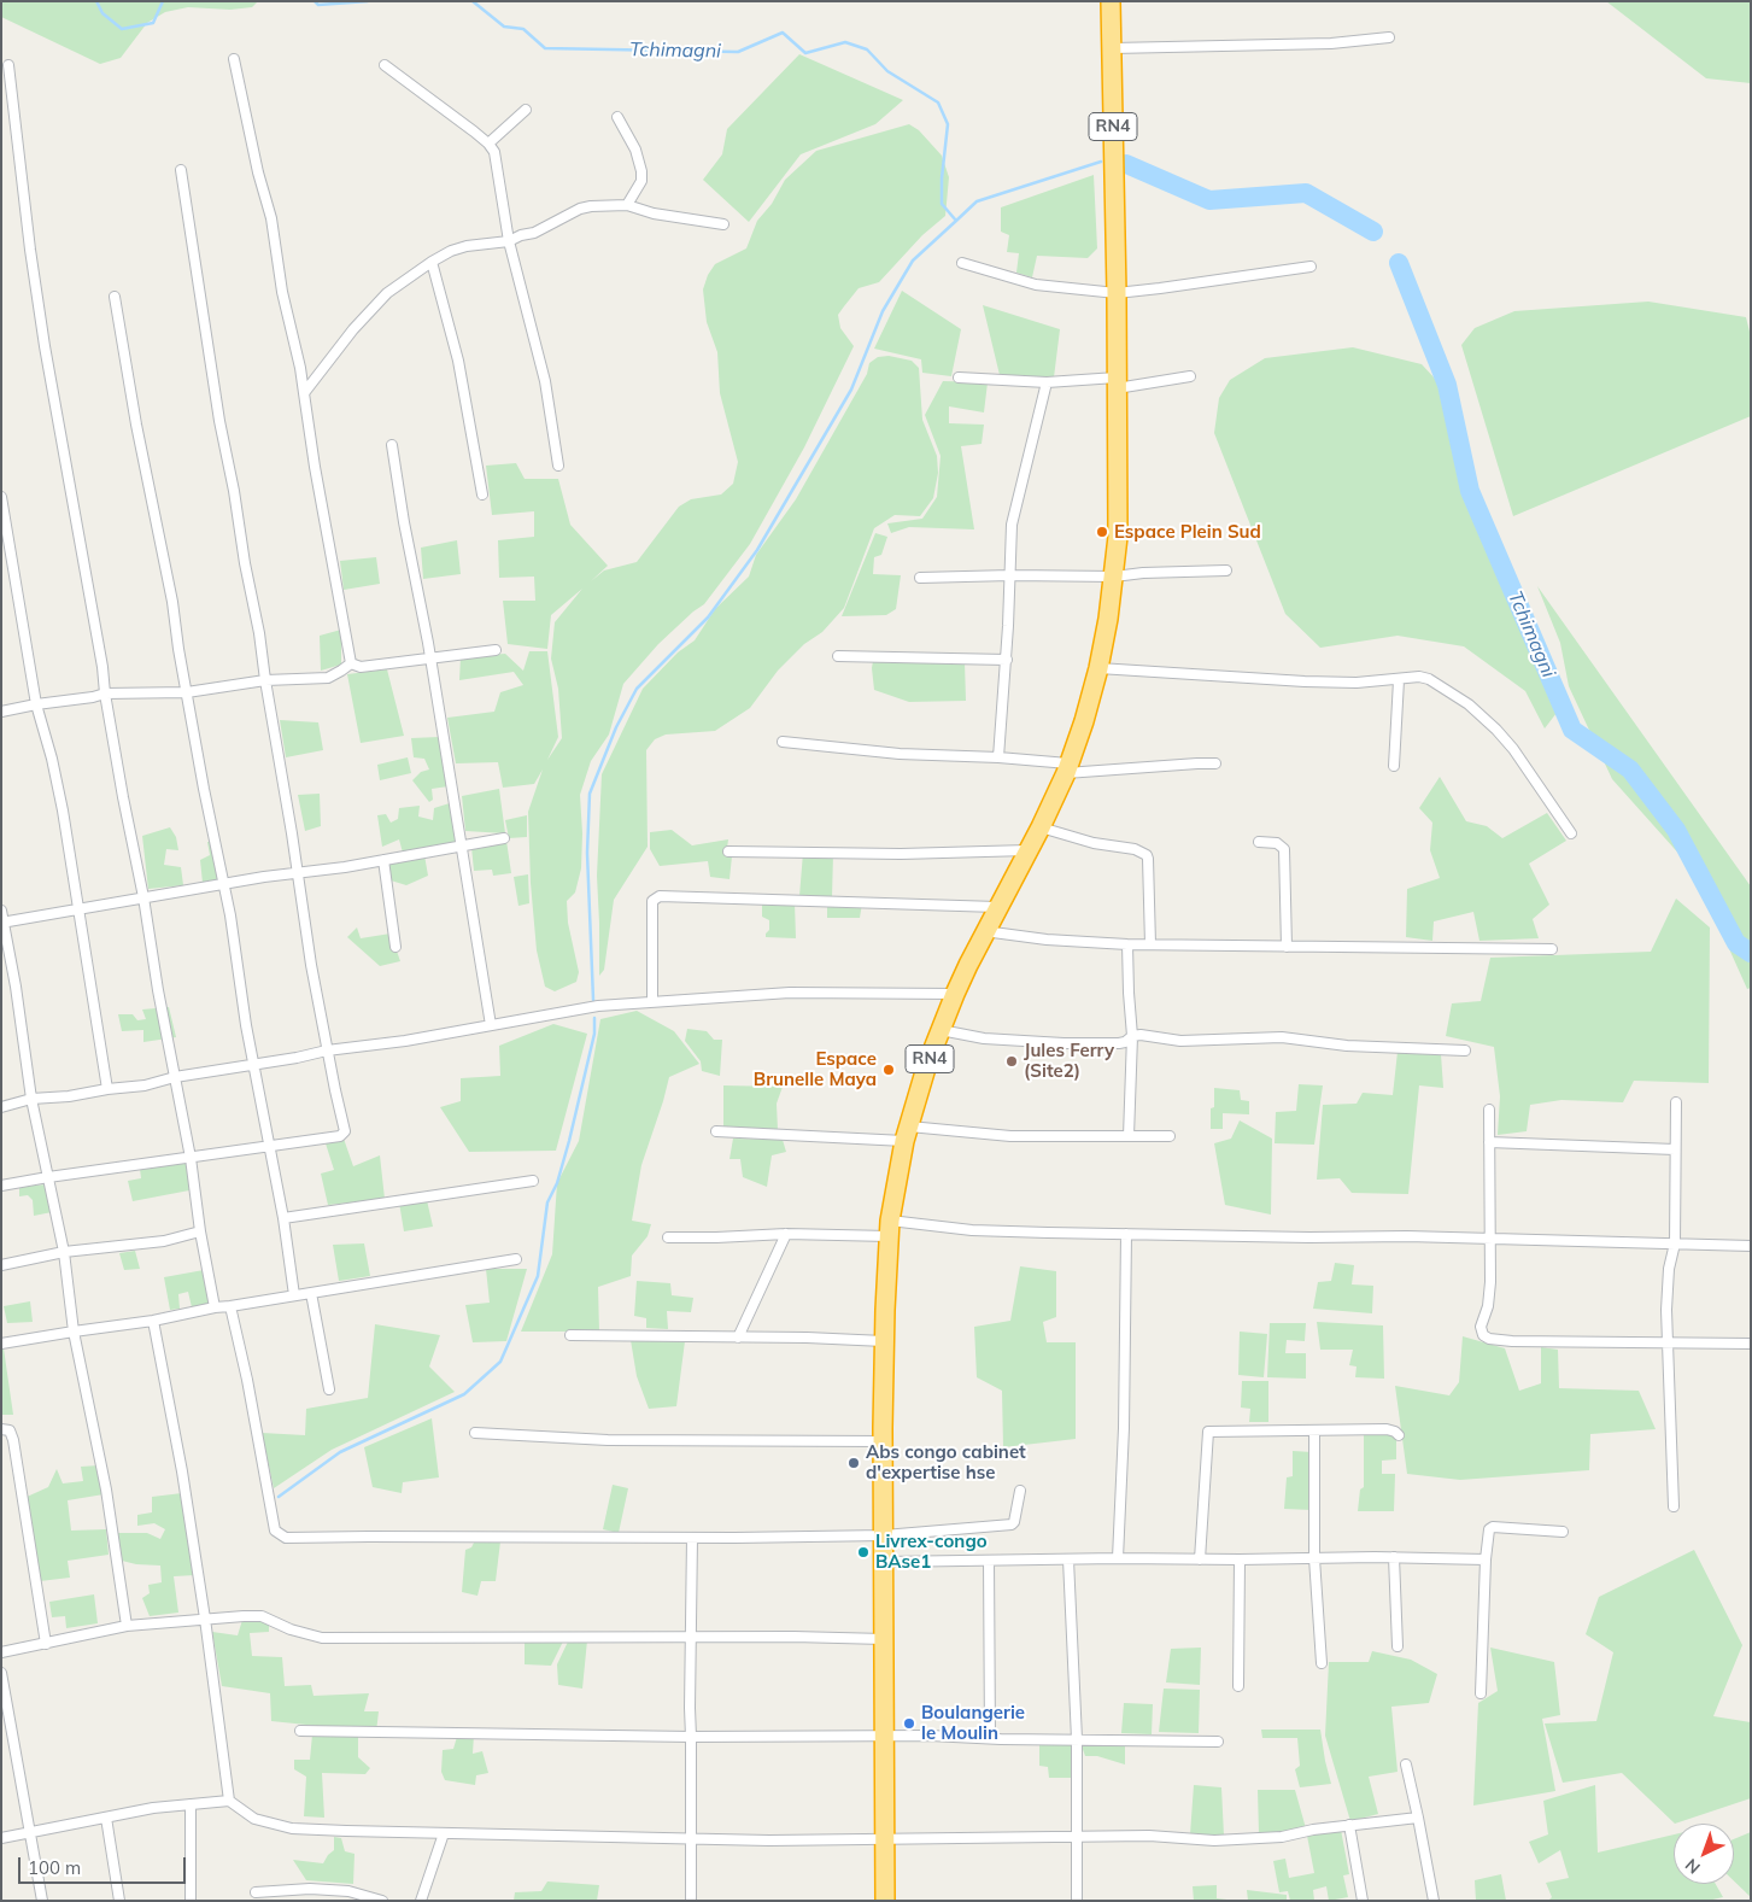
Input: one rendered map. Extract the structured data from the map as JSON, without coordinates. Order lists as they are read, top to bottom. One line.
{"streets":{"highway":["RN4"]},"water":["Tchimagni"],"places":["Espace Plein Sud","Jules Ferry (Site2)","Espace Brunelle Maya","Abs congo cabinet d'expertise hse","Livrex-congo BAse1","Boulangerie le Moulin"],"scale_bar":"100 m","north":"bottom left"}
